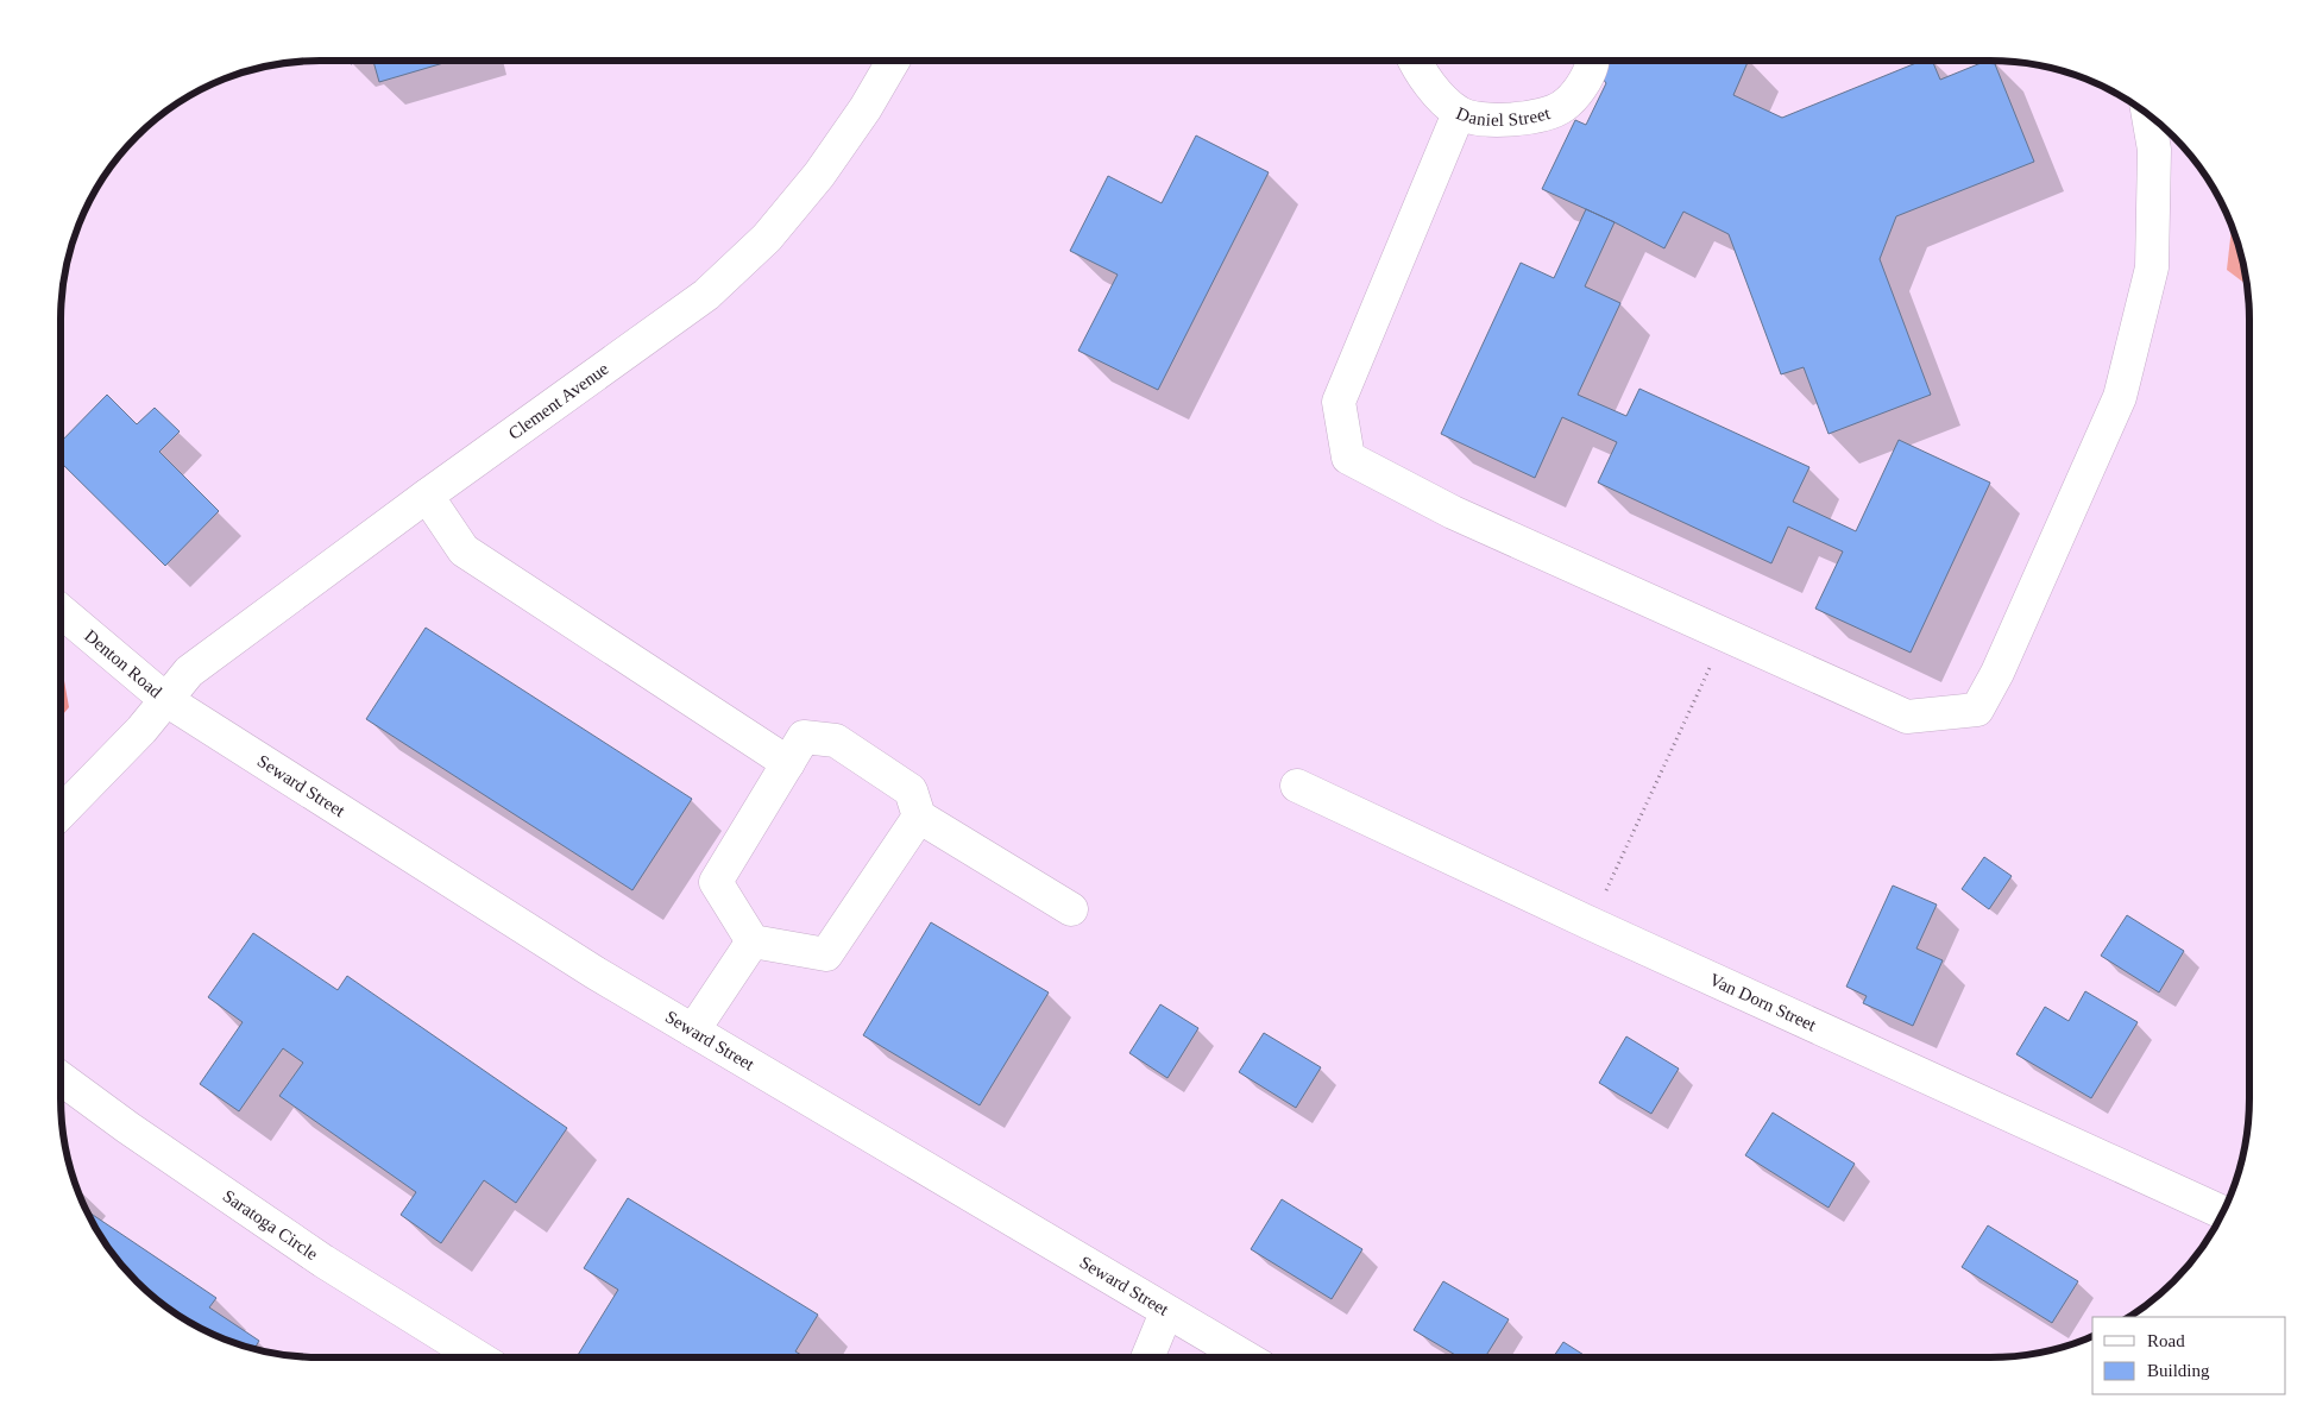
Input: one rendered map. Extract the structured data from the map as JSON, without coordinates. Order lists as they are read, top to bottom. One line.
{"streets":{"street":["Daniel Street","Clement Avenue","Denton Road","Seward Street","Van Dorn Street","Saratoga Circle"]},"crossings":[["Clement Avenue","Denton Road"],["Clement Avenue","Seward Street"],["Denton Road","Seward Street"]],"legend":["Road","Building"]}
